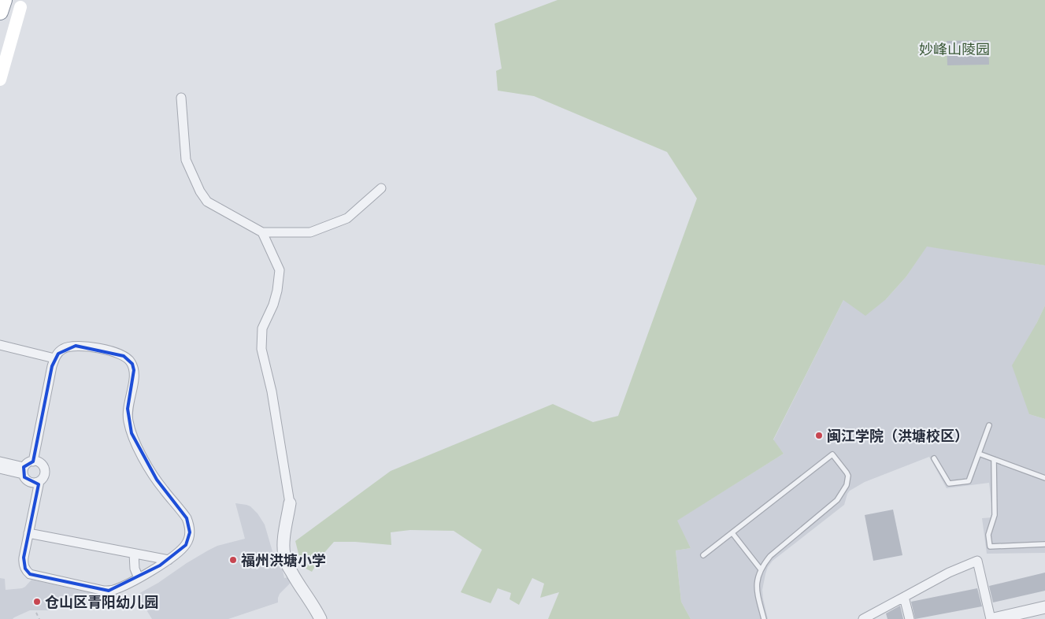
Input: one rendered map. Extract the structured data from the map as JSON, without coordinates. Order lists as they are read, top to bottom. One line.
{"parks":["妙峰山陵园"],"places":["闽江学院（洪塘校区）","福州洪塘小学","仓山区青阳幼儿园"]}
